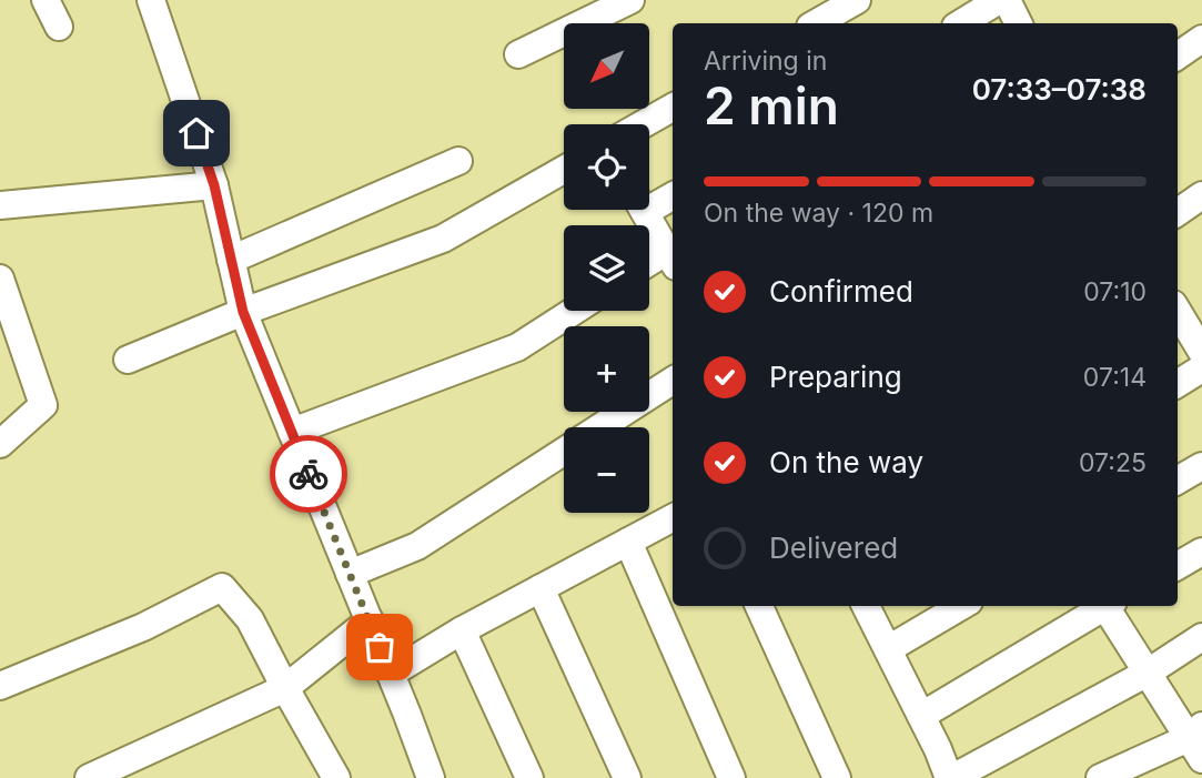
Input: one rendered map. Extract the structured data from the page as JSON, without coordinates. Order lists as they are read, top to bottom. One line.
{"north":"bottom left","page":{"map_buttons":["+","−"],"heading":["2 min","Arriving in","07:33–07:38"],"bar":"On the way · 120 m","list":[["Confirmed","07:10"],["Preparing","07:14"],["On the way","07:25"],"Delivered"]}}
